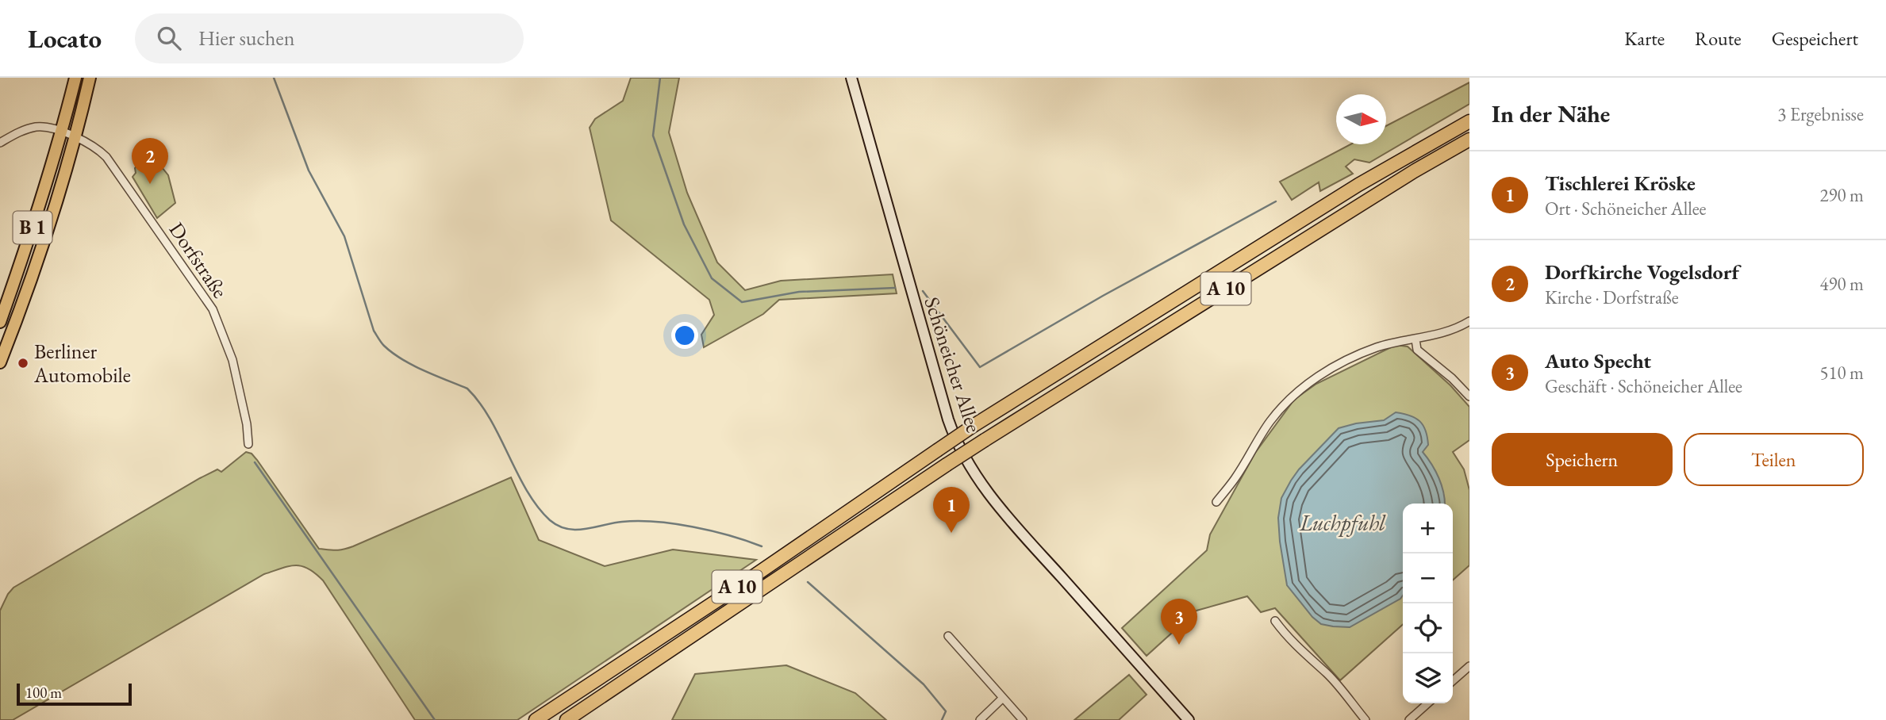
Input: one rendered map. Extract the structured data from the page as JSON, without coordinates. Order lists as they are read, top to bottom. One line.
{"streets":{"highway":["A 10"],"main road":["B 1"],"street":["Dorfstraße","Schöneicher Allee"]},"crossings":[["B 1","Dorfstraße"]],"water":["Luchpfuhl"],"places":["Berliner Automobile"],"scale_bar":"100 m","north":"right","page":{"header":"Locato","search":"Hier suchen","nav":["Karte","Route","Gespeichert"],"heading":["In der Nähe","3 Ergebnisse"],"pins":["2","1","3"],"list":[{"mark":"1","name":"Tischlerei Kröske","note":"Ort · Schöneicher Allee","value":"290 m"},{"mark":"2","name":"Dorfkirche Vogelsdorf","note":"Kirche · Dorfstraße","value":"490 m"},{"mark":"3","name":"Auto Specht","note":"Geschäft · Schöneicher Allee","value":"510 m"}],"buttons":["Speichern","Teilen"],"map_buttons":["+","−"],"scale":"100 m"}}
